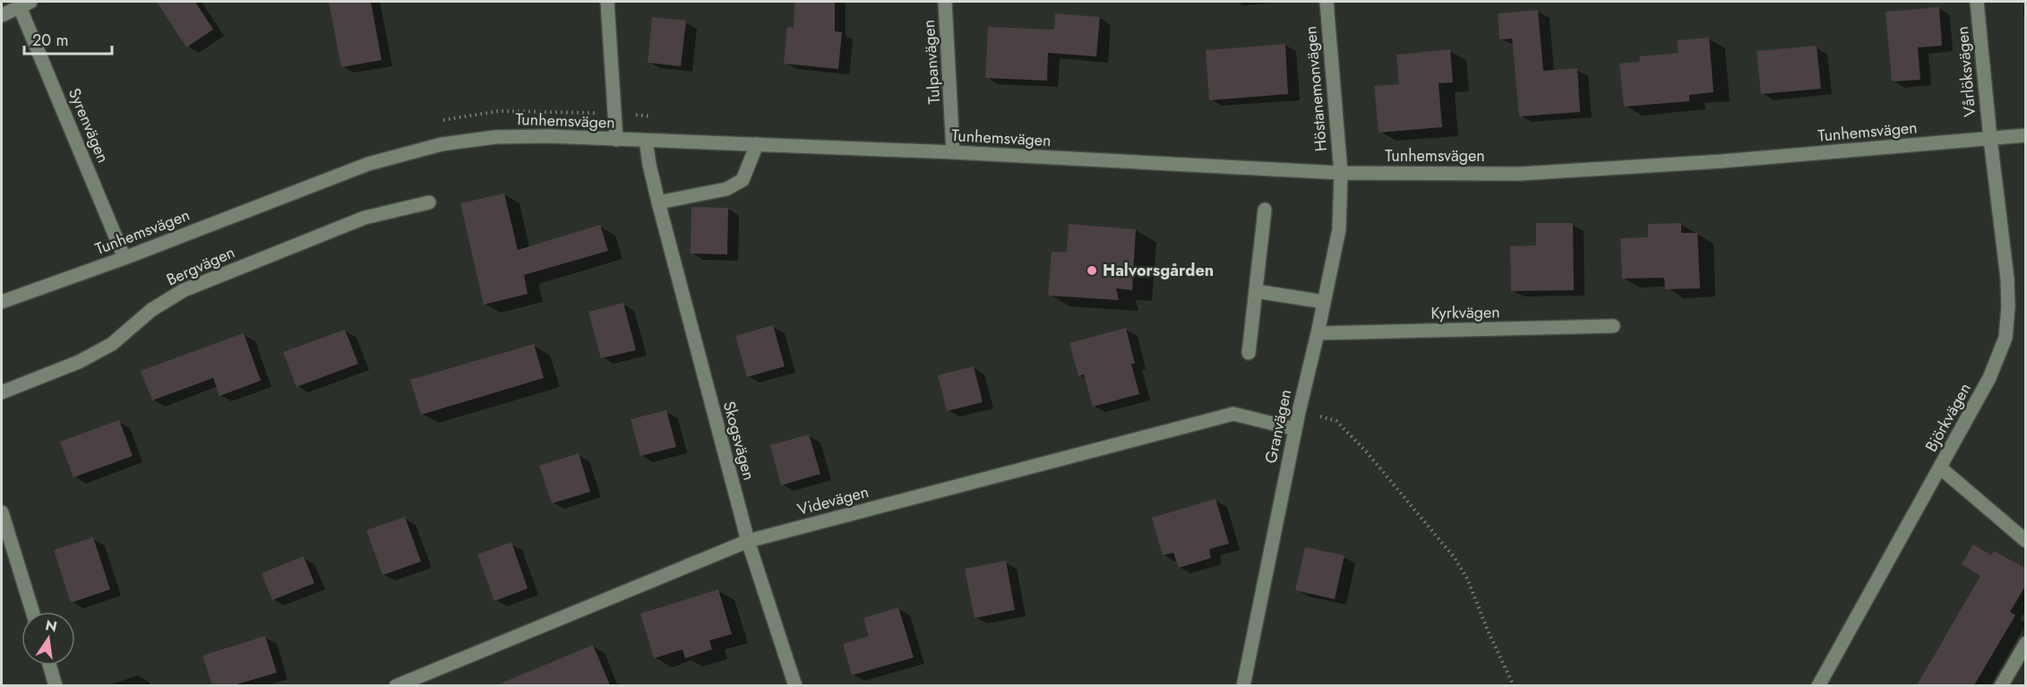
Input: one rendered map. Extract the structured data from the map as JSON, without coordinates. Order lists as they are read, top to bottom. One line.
{"streets":{"street":["Tulpanvägen","Vårlöksvägen","Höstanemonvägen","Tunhemsvägen","Syrenvägen","Bergvägen","Kyrkvägen","Björkvägen","Granvägen","Skogsvägen","Videvägen"]},"crossings":[["Tulpanvägen","Tunhemsvägen"],["Vårlöksvägen","Tunhemsvägen"],["Vårlöksvägen","Björkvägen"],["Höstanemonvägen","Tunhemsvägen"],["Höstanemonvägen","Granvägen"],["Tunhemsvägen","Syrenvägen"],["Tunhemsvägen","Björkvägen"],["Tunhemsvägen","Granvägen"],["Tunhemsvägen","Skogsvägen"],["Kyrkvägen","Granvägen"],["Granvägen","Videvägen"],["Skogsvägen","Videvägen"]],"places":["Halvorsgården"],"scale_bar":"20 m","north":"top"}
